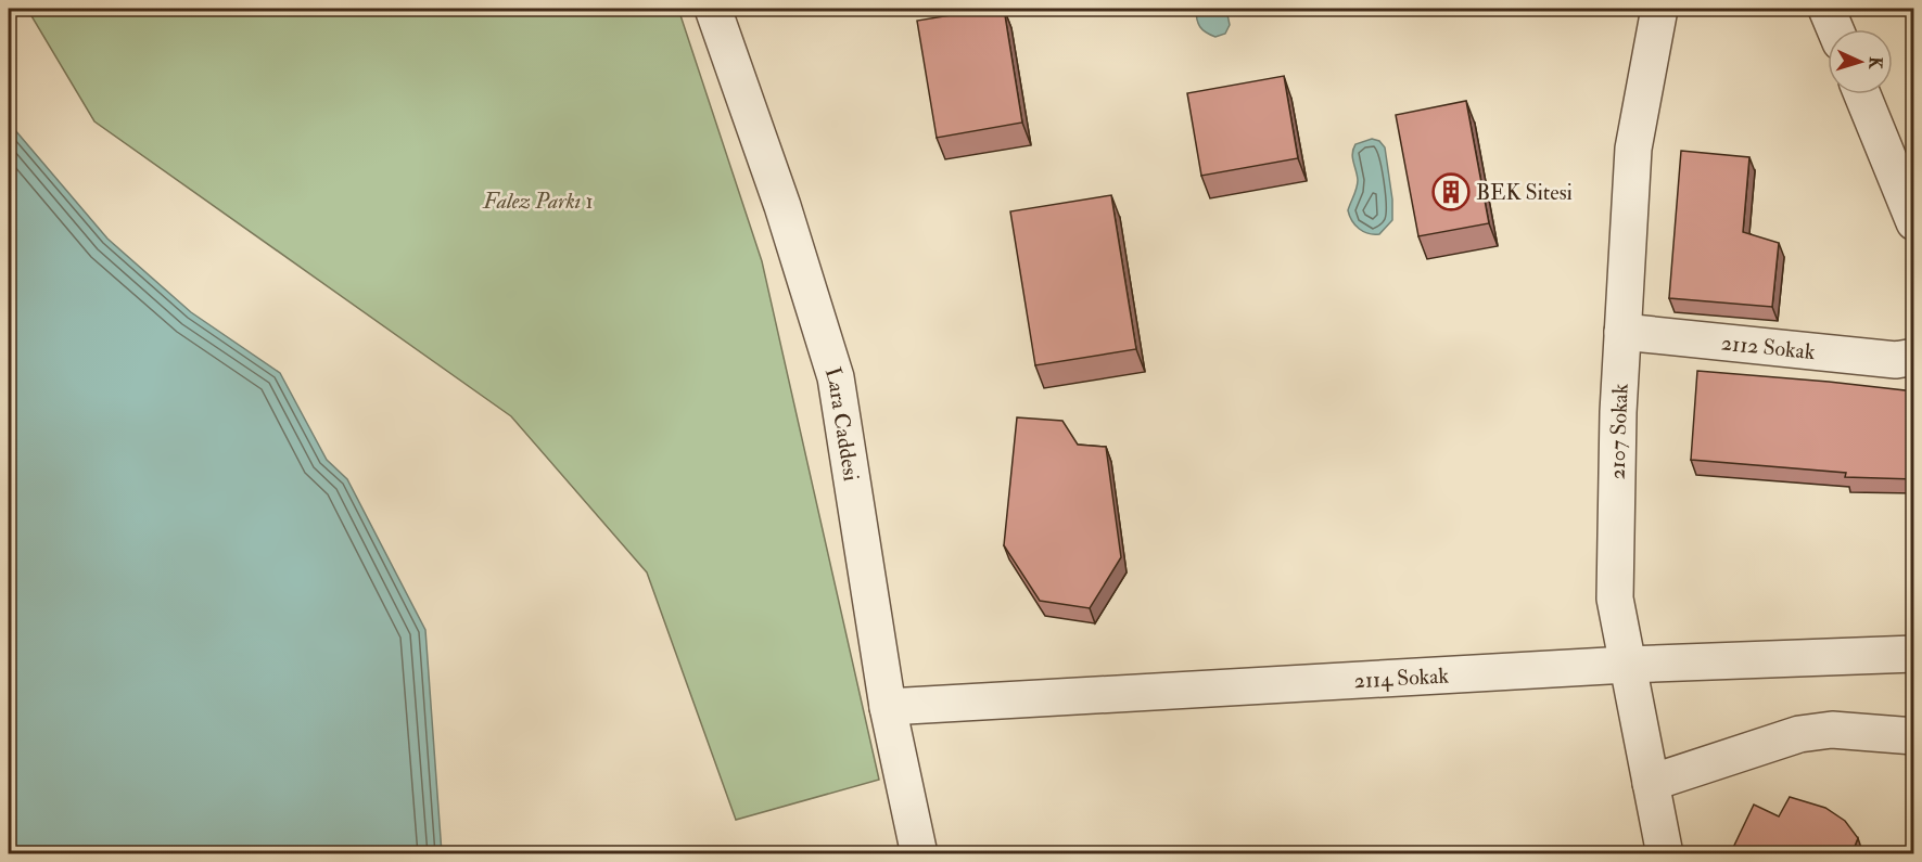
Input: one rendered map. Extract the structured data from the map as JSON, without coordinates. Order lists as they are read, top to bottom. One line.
{"streets":{"street":["2112 Sokak","Lara Caddesi","2107 Sokak","2114 Sokak"]},"crossings":[["2112 Sokak","2107 Sokak"],["Lara Caddesi","2114 Sokak"],["2107 Sokak","2114 Sokak"]],"parks":["Falez Parkı 1"],"places":{"building":["BEK Sitesi"]},"north":"right"}
